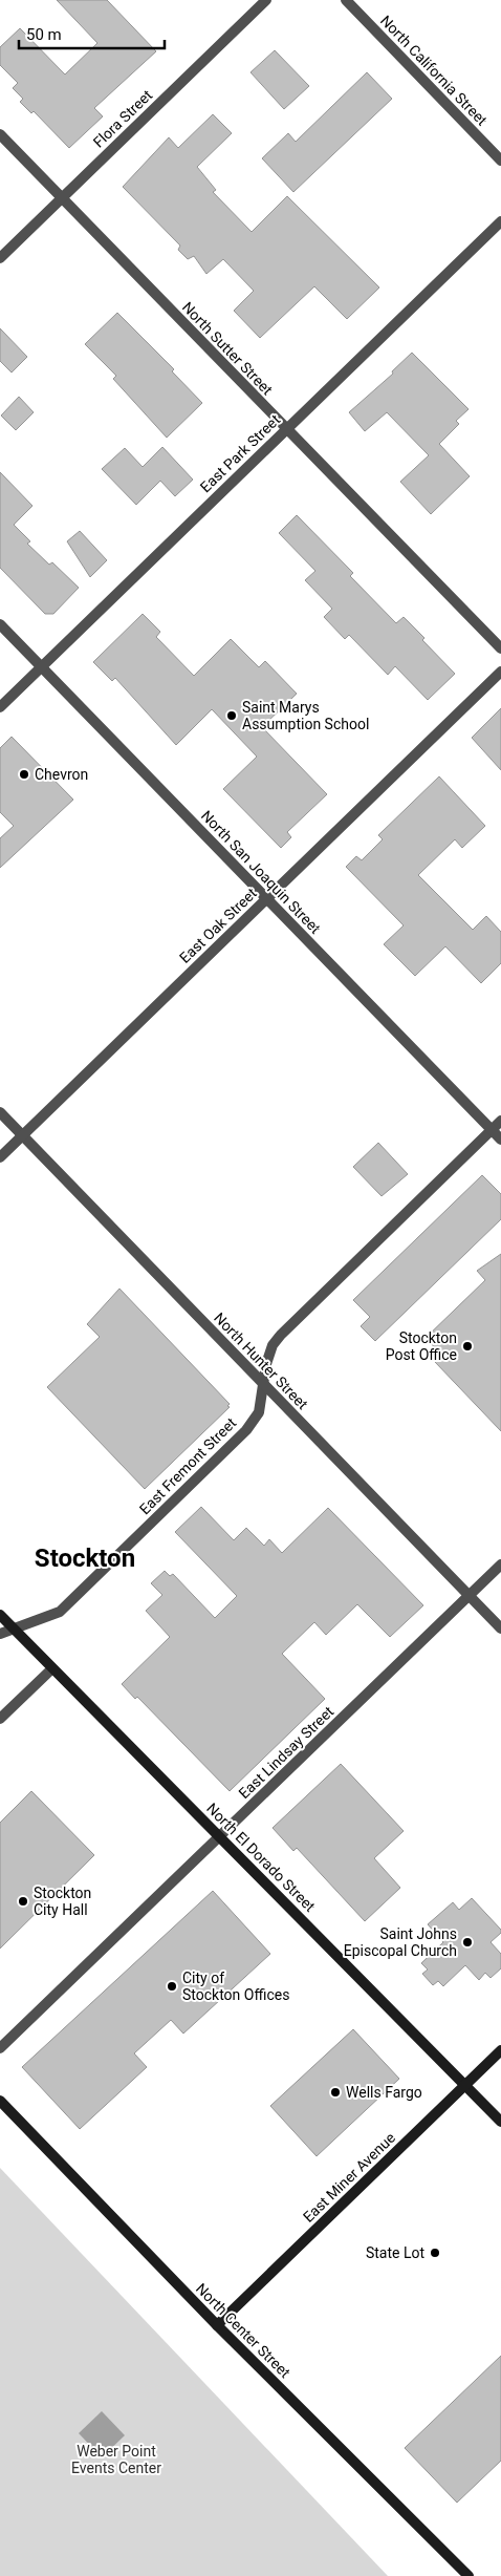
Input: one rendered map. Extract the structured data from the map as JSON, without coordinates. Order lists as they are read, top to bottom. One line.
{"streets":{"main road":["North El Dorado Street","East Miner Avenue","North Center Street"],"street":["North California Street","Flora Street","North Sutter Street","East Park Street","North San Joaquin Street","East Oak Street","North Hunter Street","East Fremont Street","East Lindsay Street"]},"crossings":[["Flora Street","North Sutter Street"],["North Sutter Street","East Park Street"],["East Park Street","North San Joaquin Street"],["North San Joaquin Street","East Oak Street"],["North San Joaquin Street","East Fremont Street"],["East Oak Street","North Hunter Street"],["North Hunter Street","East Fremont Street"],["North Hunter Street","East Lindsay Street"],["East Fremont Street","North El Dorado Street"],["East Lindsay Street","North El Dorado Street"],["North El Dorado Street","East Miner Avenue"],["East Miner Avenue","North Center Street"]],"districts":["Stockton"],"parks":["Weber Point Events Center"],"places":["Saint Marys Assumption School","Chevron","Stockton Post Office","Stockton City Hall","Saint Johns Episcopal Church","City of Stockton Offices","Wells Fargo","State Lot"],"scale_bar":"50 m"}
